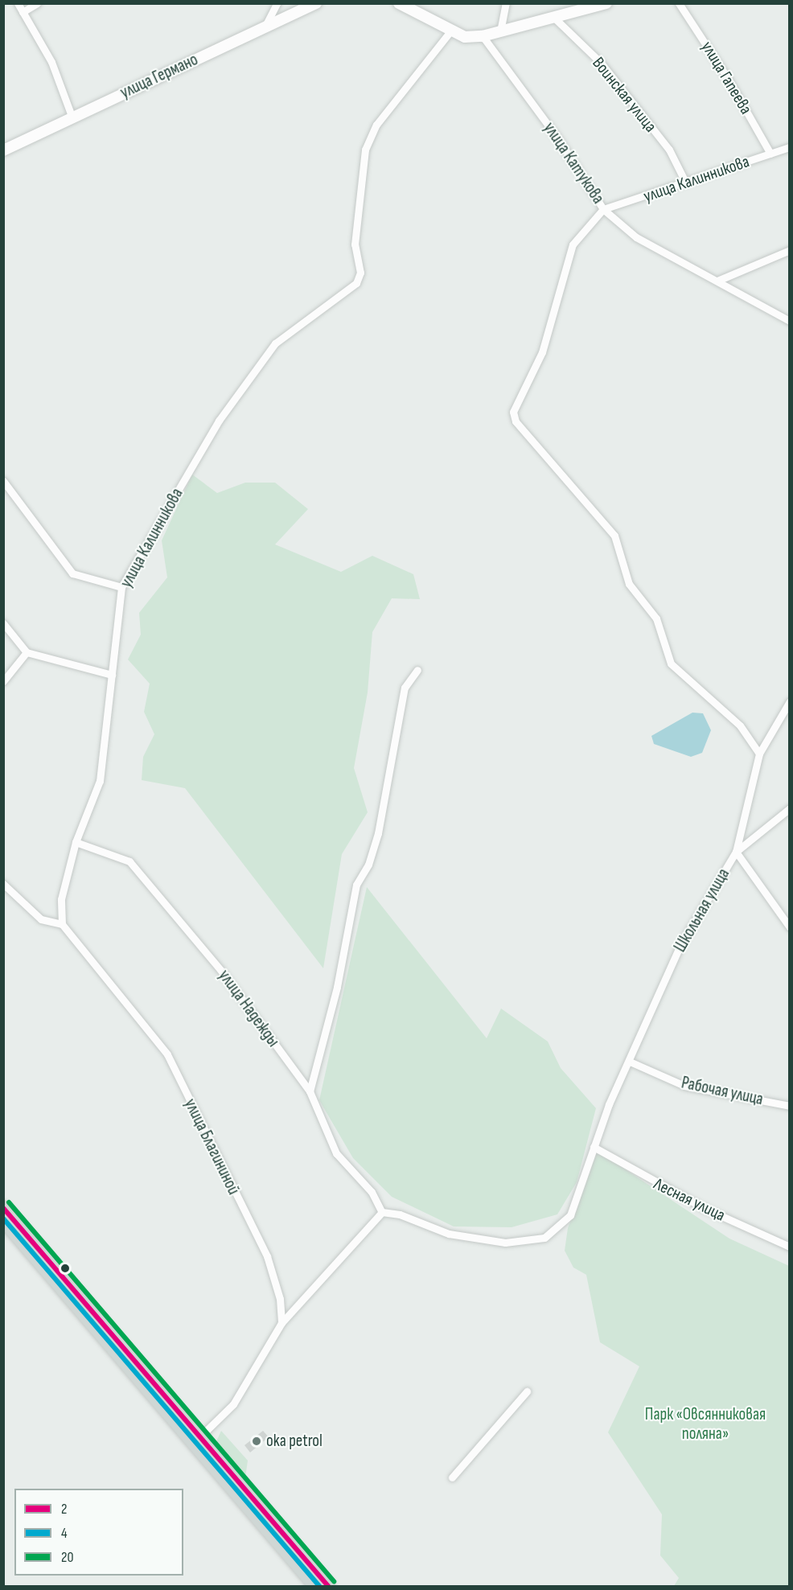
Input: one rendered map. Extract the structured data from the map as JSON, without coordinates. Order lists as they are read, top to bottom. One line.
{"streets":{"main road":["улица Германо"],"street":["улица Гапеева","Воинская улица","улица Катукова","улица Калинникова","Школьная улица","улица Надежды","Рабочая улица","улица Благининой","Лесная улица"]},"crossings":[["улица Гапеева","улица Калинникова"],["Воинская улица","улица Калинникова"],["улица Катукова","улица Калинникова"],["улица Калинникова","улица Надежды"],["улица Калинникова","улица Благининой"],["Школьная улица","улица Надежды"],["Школьная улица","Рабочая улица"],["Школьная улица","Лесная улица"]],"parks":["Парк «Овсянниковая поляна»"],"places":["oka petrol"],"lines":["transit line 20","transit line 2","transit line 4"],"legend":["2","4","20"]}
